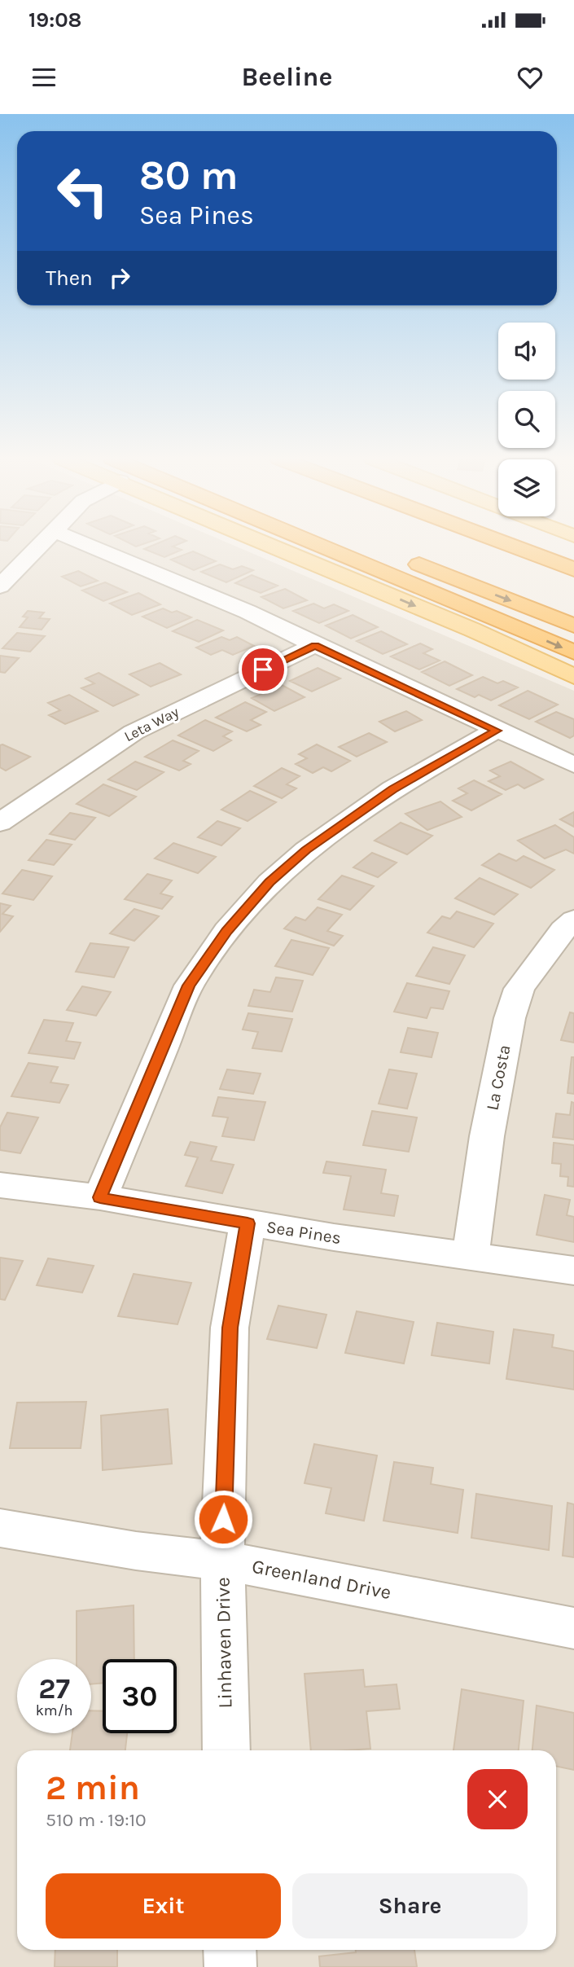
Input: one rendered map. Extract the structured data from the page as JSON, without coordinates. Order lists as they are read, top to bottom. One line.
{"streets":{"street":["Leta Way","La Costa","Sea Pines","Greenland Drive","Linhaven Drive"]},"crossings":[["La Costa","Sea Pines"],["Sea Pines","Linhaven Drive"],["Greenland Drive","Linhaven Drive"]],"page":{"status":"19:08","header":"Beeline","turn":["80 m","Sea Pines"],"then":"Then","speed":"27 km/h","limit":"30","heading":["2 min","510 m · 19:10"],"buttons":["Exit","Share"]}}
